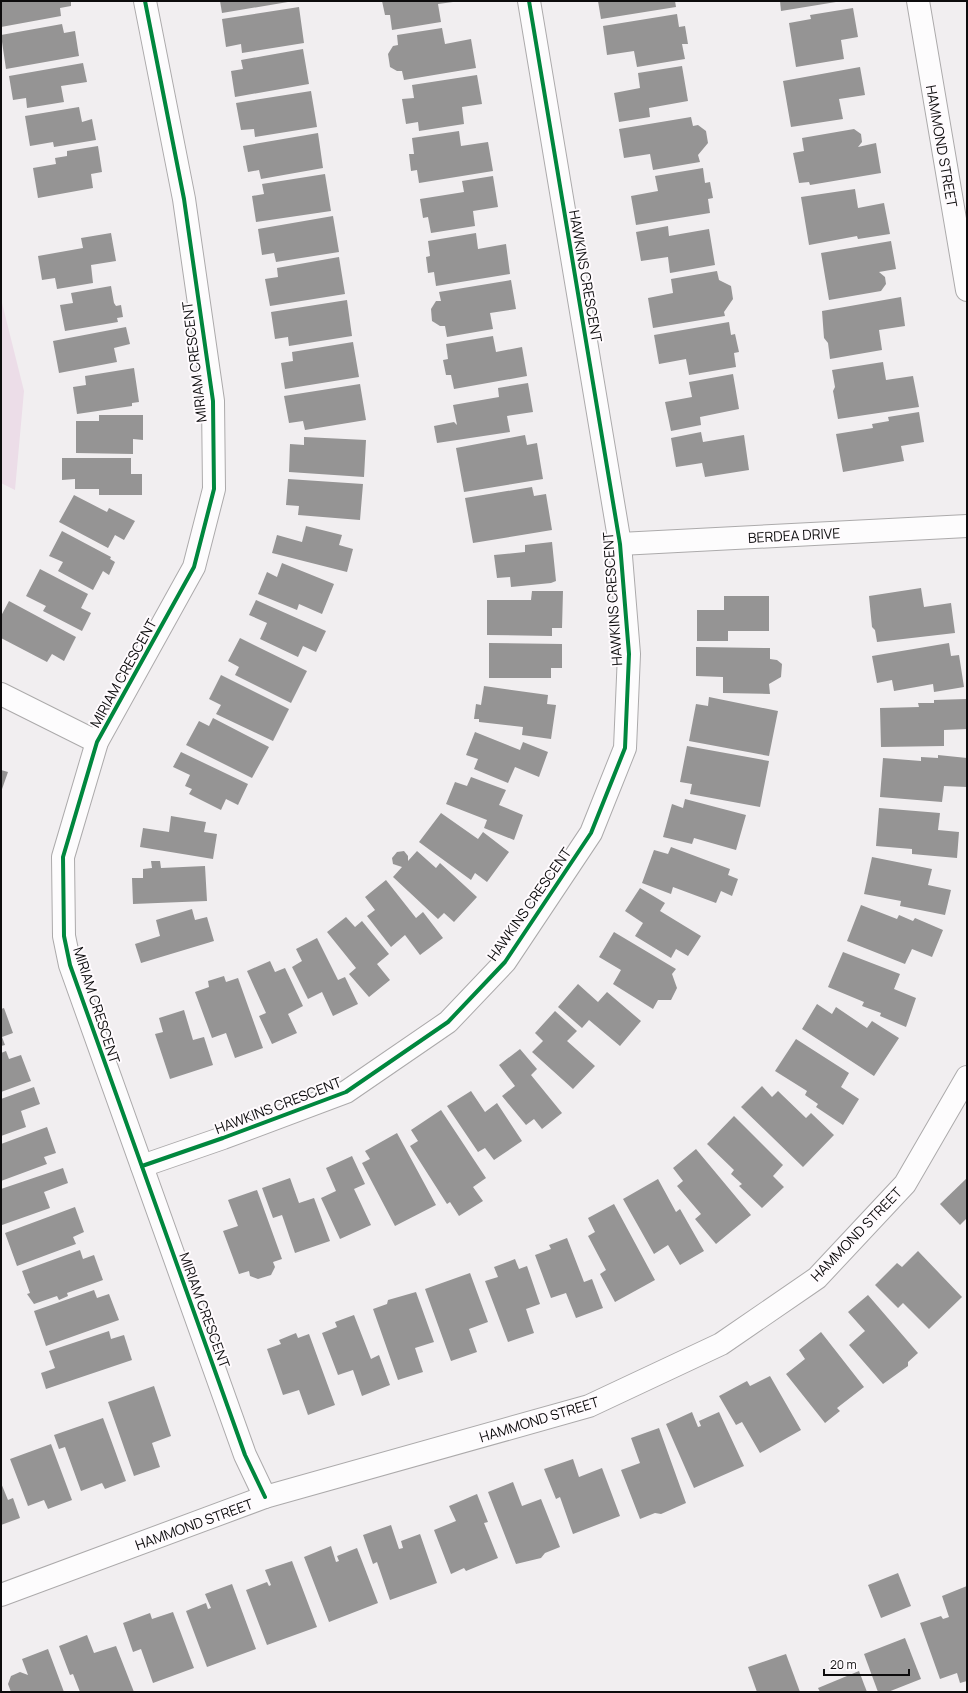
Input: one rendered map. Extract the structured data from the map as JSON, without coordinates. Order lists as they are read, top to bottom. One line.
{"streets":{"street":["HAMMOND STREET","HAWKINS CRESCENT","MIRIAM CRESCENT","BERDEA DRIVE"]},"crossings":[["HAMMOND STREET","MIRIAM CRESCENT"],["HAWKINS CRESCENT","MIRIAM CRESCENT"],["HAWKINS CRESCENT","BERDEA DRIVE"]],"scale_bar":"20 m"}
